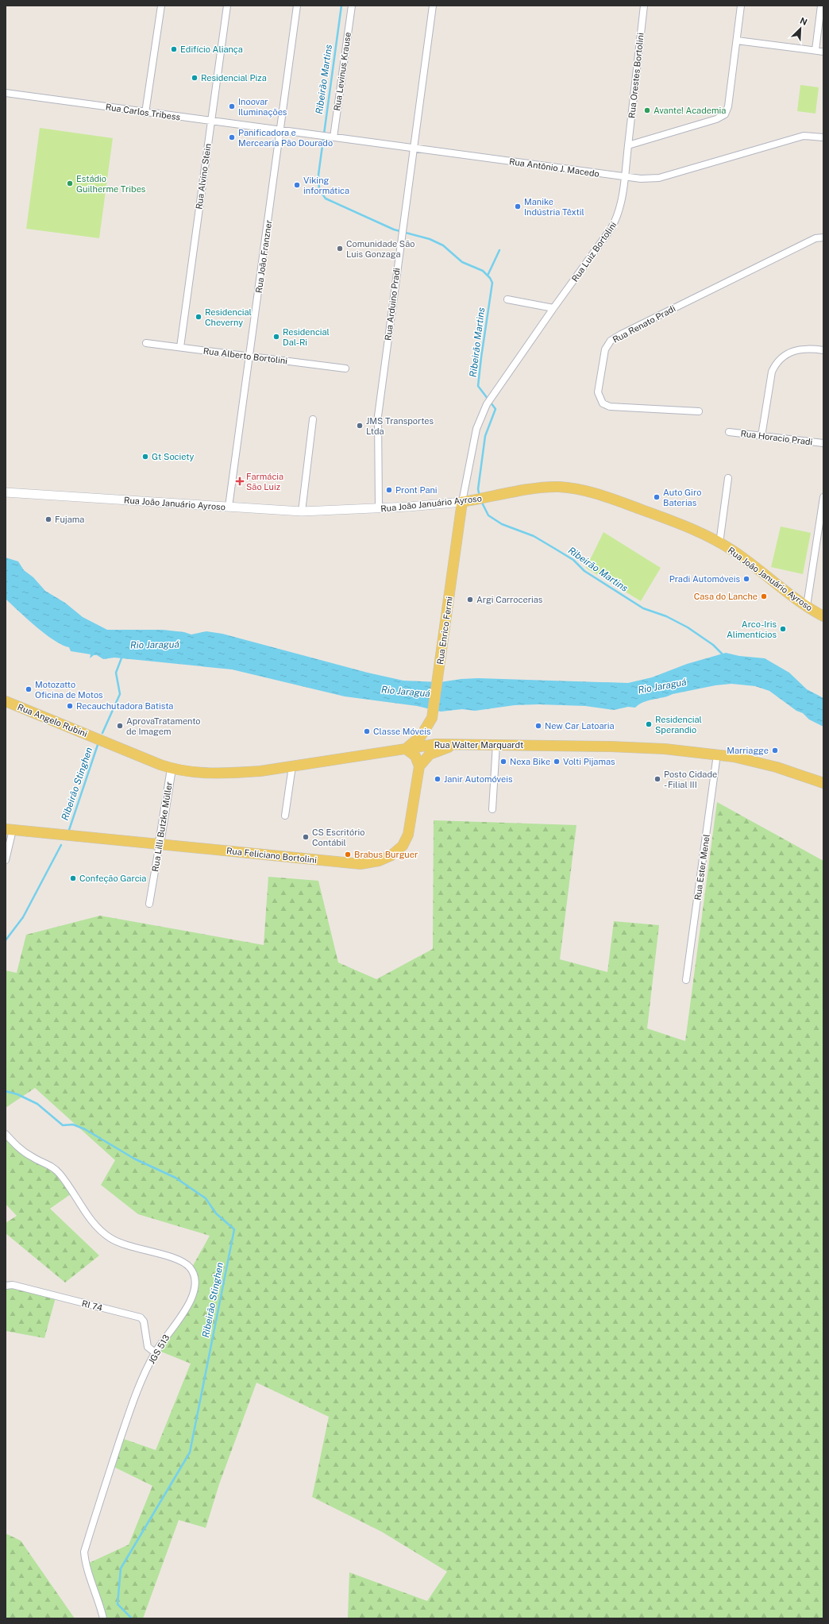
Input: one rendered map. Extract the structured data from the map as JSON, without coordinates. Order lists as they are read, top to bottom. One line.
{"streets":{"main road":["Rua João Januário Ayroso","Rua Enrico Fermi","Rua Angelo Rubini","Rua Walter Marquardt","Rua Feliciano Bortolini"],"street":["Rua Levinus Krause","Rua Orestes Bortolini","Rua Carlos Tribess","Rua Antônio J. Macedo","Rua Alvino Stein","Rua Luiz Bortolini","Rua João Franzner","Rua Arduino Pradi","Rua Renato Pradi","Rua Alberto Bortolini","Rua Horacio Pradi","Rua Lilli Butzke Müller","Rua Ester Menel","RI 74","JGS 513"]},"crossings":[["Rua Levinus Krause","Rua Antônio J. Macedo"],["Rua Orestes Bortolini","Rua Luiz Bortolini"],["Rua Carlos Tribess","Rua Antônio J. Macedo"],["Rua Carlos Tribess","Rua Alvino Stein"],["Rua Carlos Tribess","Rua João Franzner"],["Rua Antônio J. Macedo","Rua Luiz Bortolini"],["Rua Antônio J. Macedo","Rua João Franzner"],["Rua Antônio J. Macedo","Rua Arduino Pradi"],["Rua Alvino Stein","Rua Alberto Bortolini"],["Rua Luiz Bortolini","Rua João Januário Ayroso"],["Rua Luiz Bortolini","Rua Enrico Fermi"],["Rua João Franzner","Rua Alberto Bortolini"],["Rua João Franzner","Rua João Januário Ayroso"],["Rua Arduino Pradi","Rua João Januário Ayroso"],["Rua João Januário Ayroso","Rua Enrico Fermi"],["Rua Enrico Fermi","Rua Walter Marquardt"],["Rua Angelo Rubini","Rua Walter Marquardt"],["Rua Walter Marquardt","Rua Lilli Butzke Müller"],["Rua Walter Marquardt","Rua Ester Menel"],["Rua Lilli Butzke Müller","Rua Feliciano Bortolini"],["RI 74","JGS 513"]],"water":["Ribeirão Martins","Rio Jaraguá","Ribeirão Stinghen"],"places":{"other":["Edifício Aliança","Residencial Piza","Inoovar Iluminações","Avante! Academia","Panificadora e Mercearia Pão Dourado","Estádio Guilherme Tribes","Viking informática","Manike Indústria Têxtil","Comunidade São Luis Gonzaga","Residencial Cheverny","Residencial Dal-Ri","JMS Transportes Ltda","Gt Society","Pront Pani","Auto Giro Baterias","Fujama","Pradi Automóveis","Casa do Lanche","Argi Carrocerias","Arco-Iris Alimentícios","Motozatto Oficina de Motos","Recauchutadora Batista","Residencial Sperandio","AprovaTratamento de Imagem","New Car Latoaria","Classe Móveis","Marriagge","Nexa Bike","Volti Pijamas","Janir Automóveis","Posto Cidade - Filial III","CS Escritório Contábil","Brabus Burguer","Confeção Garcia"],"health":["Farmácia São Luiz"]},"north":"top right"}
